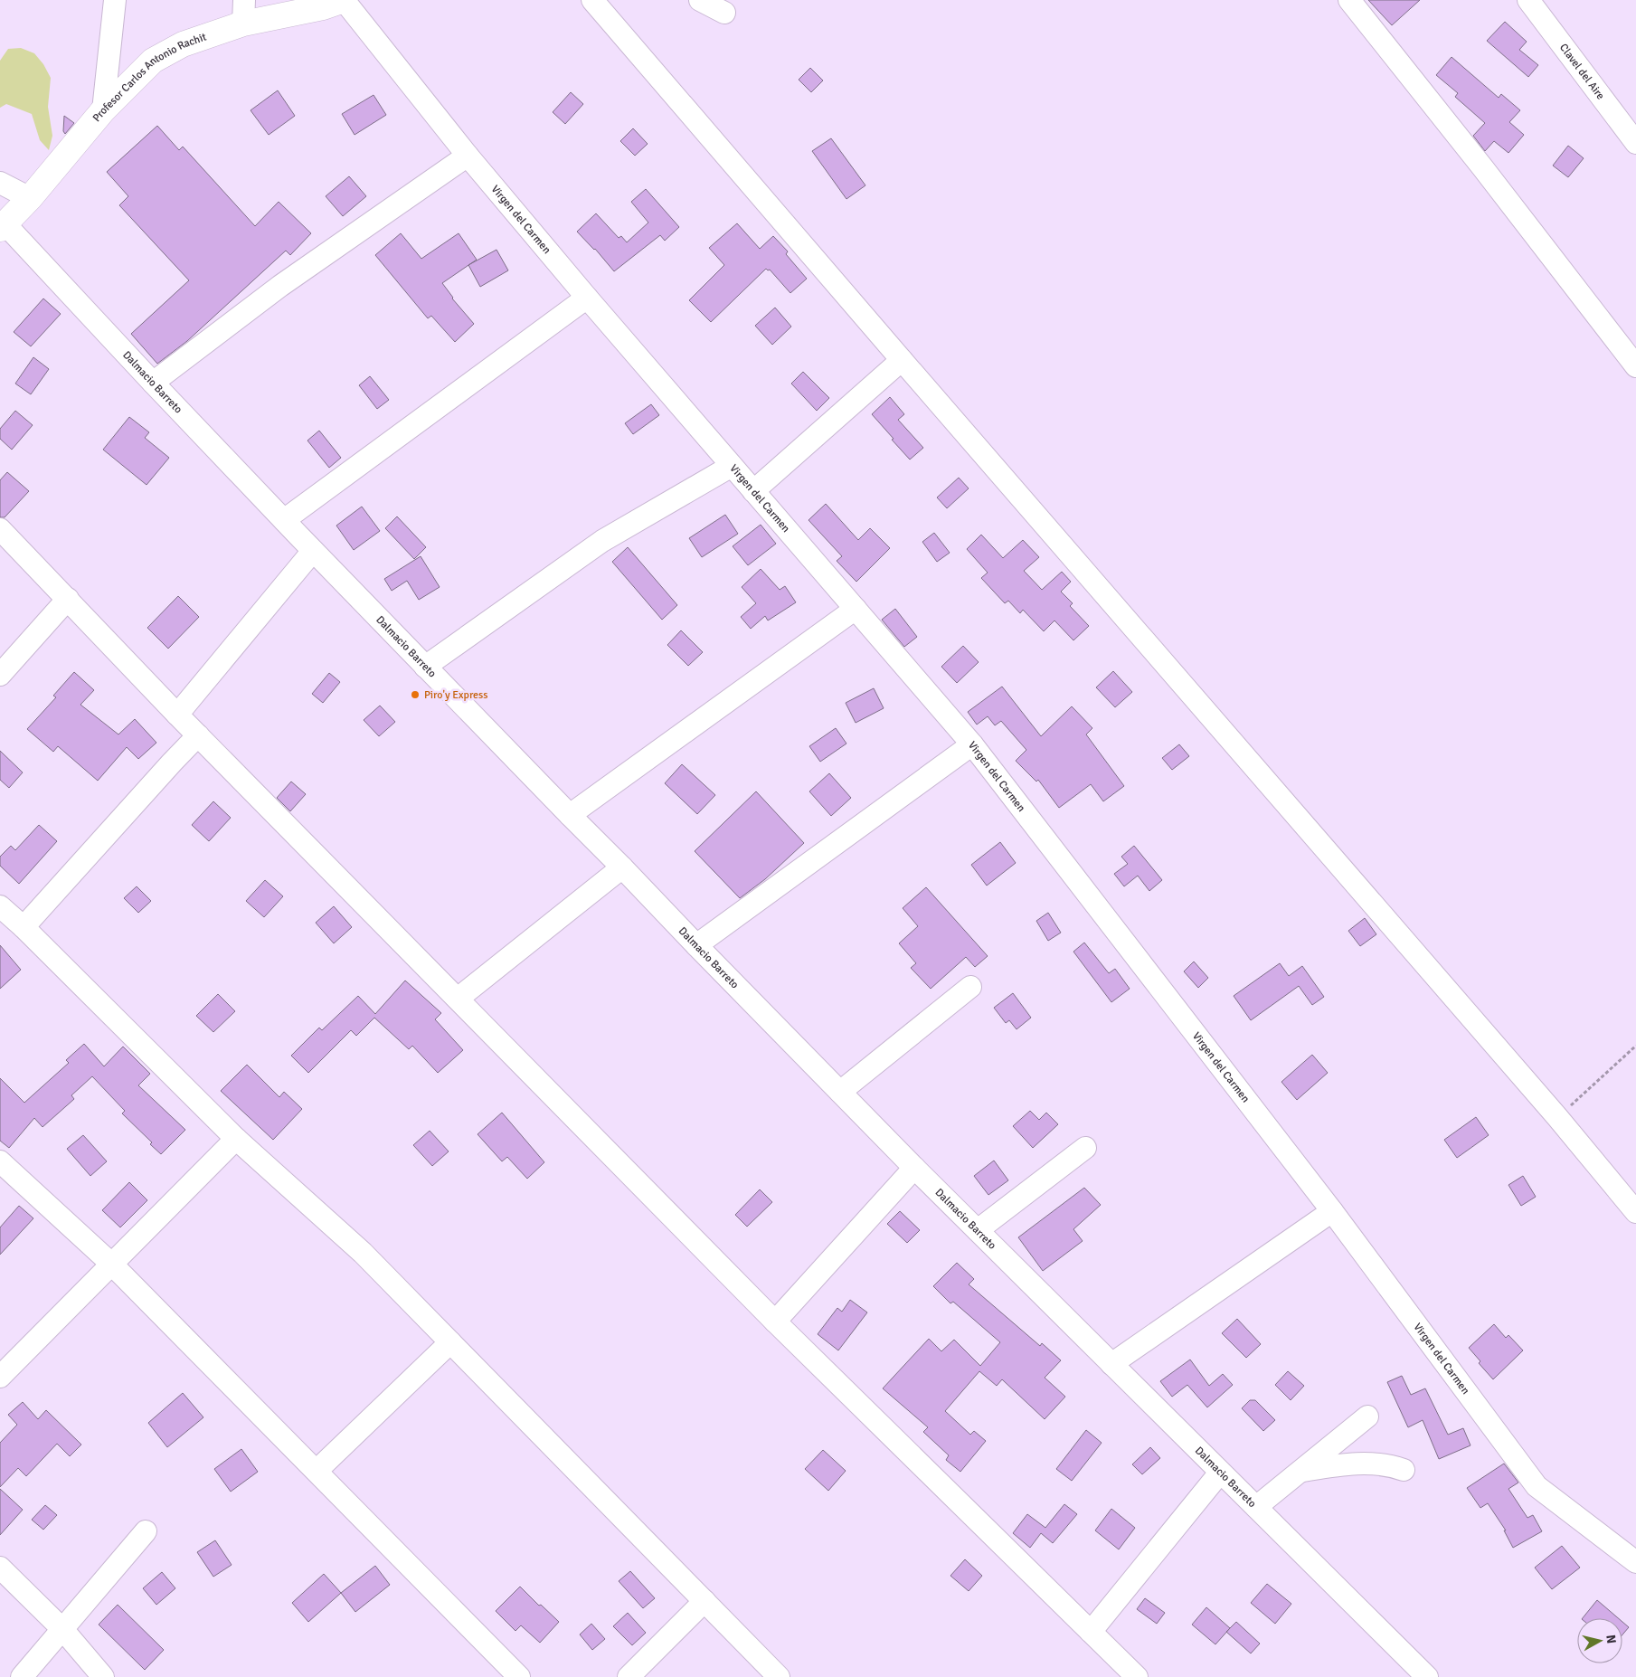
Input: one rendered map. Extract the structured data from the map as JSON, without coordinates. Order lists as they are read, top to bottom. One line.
{"streets":{"main road":["Profesor Carlos Antonio Rachit"],"street":["Clavel del Aire","Virgen del Carmen","Dalmacio Barreto"]},"crossings":[["Profesor Carlos Antonio Rachit","Virgen del Carmen"],["Profesor Carlos Antonio Rachit","Dalmacio Barreto"]],"places":["Piro'y Express"],"north":"right"}
